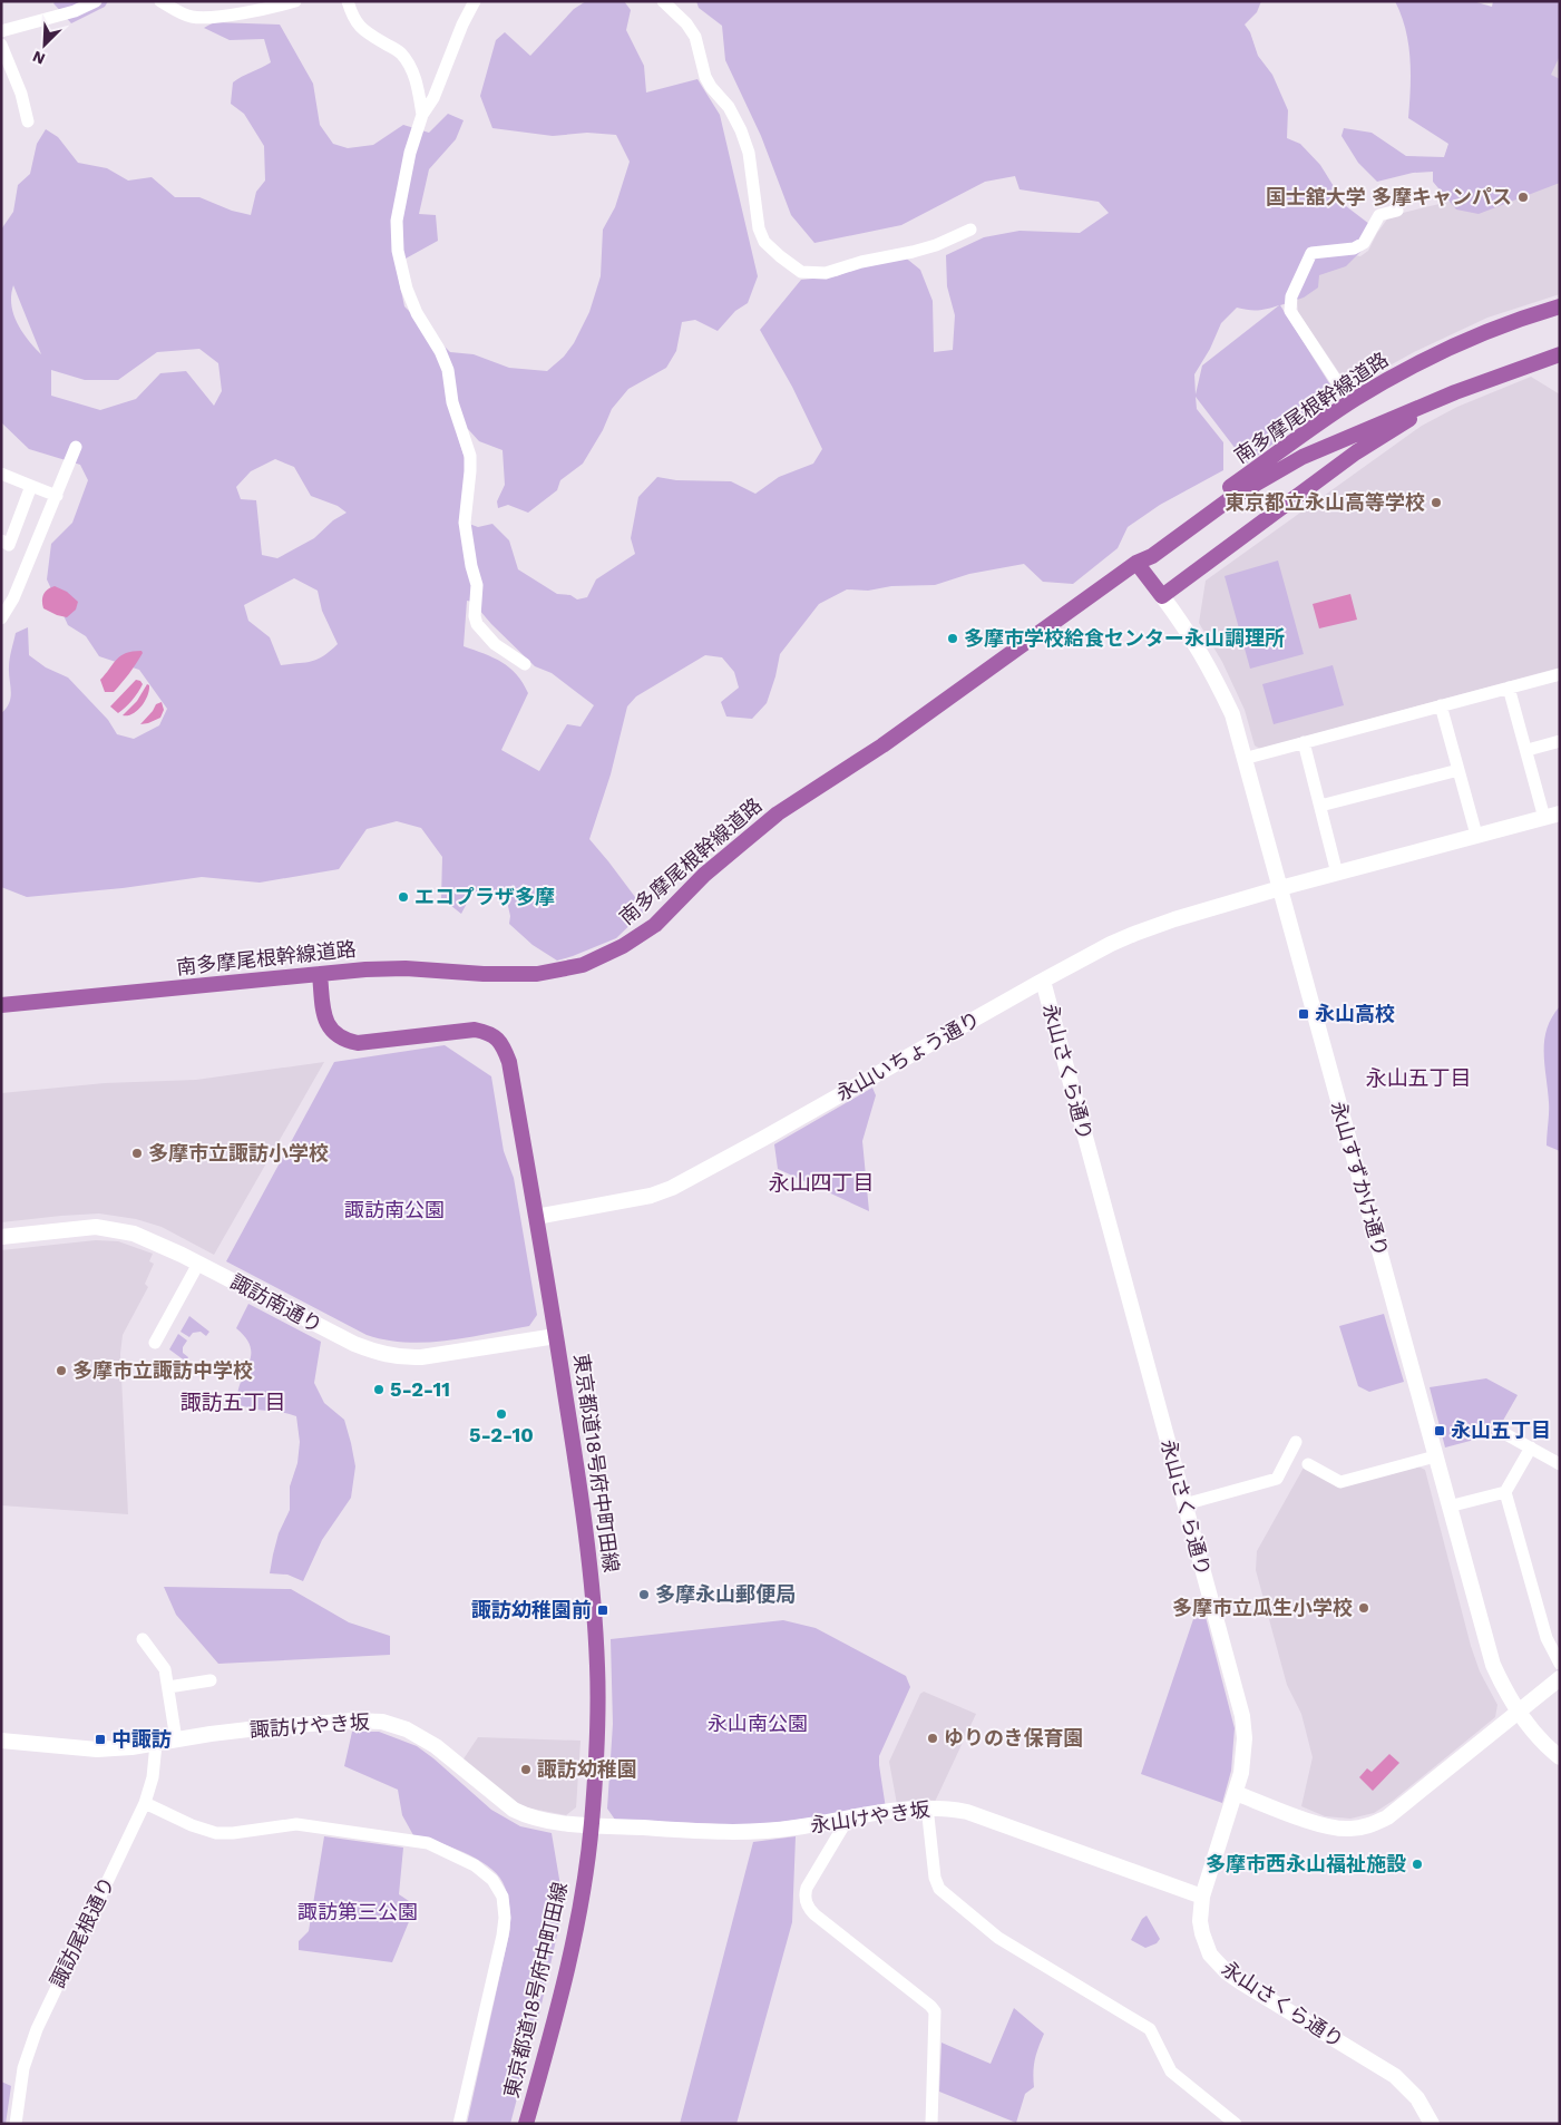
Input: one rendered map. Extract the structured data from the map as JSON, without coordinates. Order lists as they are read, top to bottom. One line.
{"streets":{"main road":["南多摩尾根幹線道路","東京都道18号府中町田線"],"street":["永山いちょう通り","永山さくら通り","永山すずかけ通り","諏訪南通り","諏訪けやき坂","永山けやき坂","諏訪尾根通り"]},"crossings":[["南多摩尾根幹線道路","東京都道18号府中町田線"],["永山いちょう通り","永山さくら通り"],["永山いちょう通り","永山すずかけ通り"],["永山いちょう通り","東京都道18号府中町田線"],["永山さくら通り","永山けやき坂"],["諏訪南通り","東京都道18号府中町田線"],["東京都道18号府中町田線","諏訪けやき坂"],["東京都道18号府中町田線","永山けやき坂"],["諏訪けやき坂","永山けやき坂"],["諏訪けやき坂","諏訪尾根通り"]],"districts":["永山五丁目","永山四丁目","諏訪五丁目"],"parks":["諏訪南公園","永山南公園","諏訪第三公園"],"places":{"other":["国士舘大学 多摩キャンパス","東京都立永山高等学校","多摩市学校給食センター永山調理所","エコプラザ多摩","多摩市立諏訪小学校","多摩市立諏訪中学校","5-2-11","5-2-10","多摩永山郵便局","多摩市立瓜生小学校","ゆりのき保育園","諏訪幼稚園","多摩市西永山福祉施設"],"transit":["永山高校","永山五丁目","諏訪幼稚園前","中諏訪"]},"north":"bottom left"}
